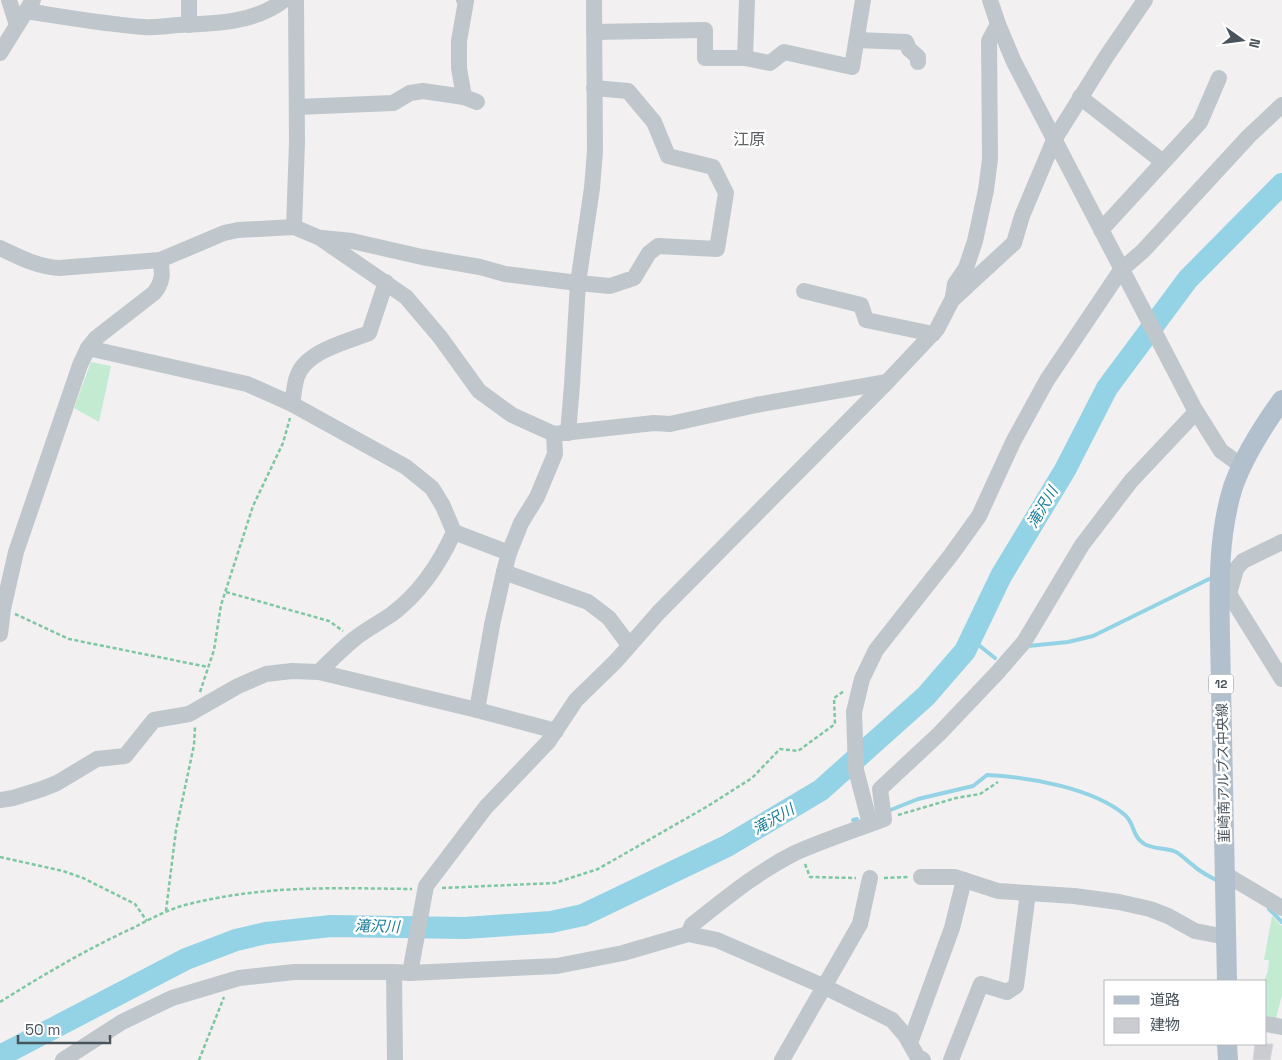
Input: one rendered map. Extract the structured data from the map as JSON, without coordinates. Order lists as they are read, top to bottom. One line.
{"streets":{"main road":["12","韮崎南アルプス中央線"]},"districts":["江原"],"water":["滝沢川"],"legend":["道路","建物"],"scale_bar":"50 m","north":"right"}
